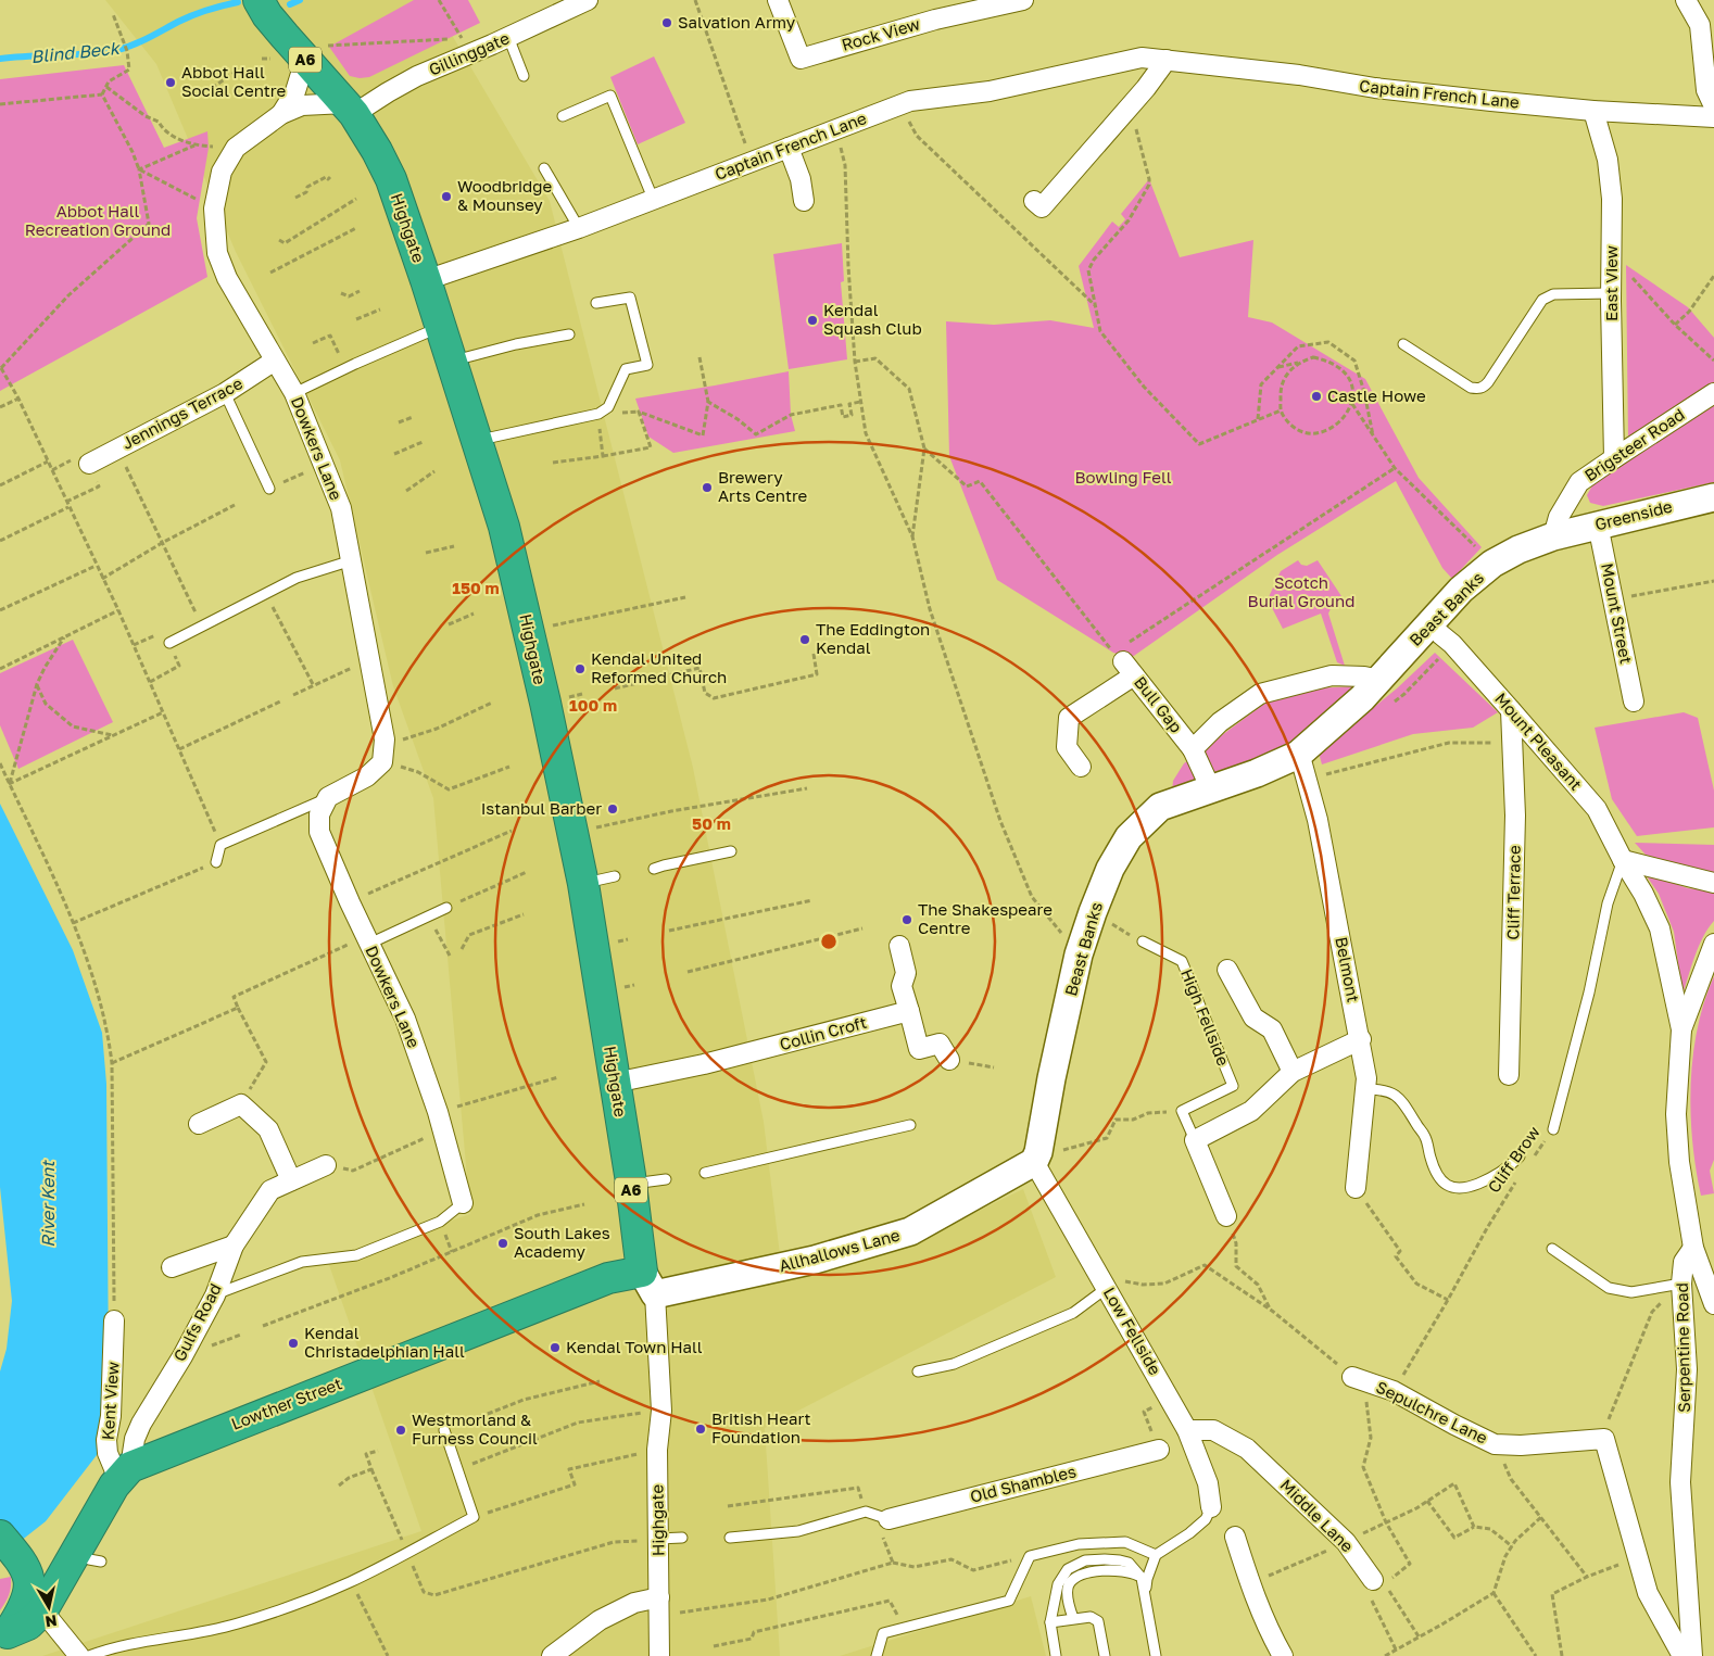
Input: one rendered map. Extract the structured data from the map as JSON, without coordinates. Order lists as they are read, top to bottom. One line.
{"streets":{"highway":["A6","Highgate","Lowther Street"],"street":["Rock View","Gillinggate","Captain French Lane","East View","Jennings Terrace","Brigsteer Road","Dowkers Lane","Greenside","Beast Banks","Mount Street","Bull Gap","Mount Pleasant","Cliff Terrace","Belmont","High Fellside","Collin Croft","Allhallows Lane","Gulfs Road","Low Fellside","Serpentine Road","Kent View","Sepulchre Lane","Old Shambles","Middle Lane"],"lane":["Cliff Brow"]},"crossings":[["Gillinggate","Highgate"],["Gillinggate","Dowkers Lane"],["Captain French Lane","Highgate"],["Captain French Lane","East View"],["Highgate","Dowkers Lane"],["Highgate","Collin Croft"],["Highgate","Allhallows Lane"],["Highgate","Lowther Street"],["East View","Brigsteer Road"],["Jennings Terrace","Dowkers Lane"],["Brigsteer Road","Greenside"],["Brigsteer Road","Beast Banks"],["Greenside","Beast Banks"],["Greenside","Mount Street"],["Beast Banks","Belmont"],["Beast Banks","Allhallows Lane"],["Beast Banks","Low Fellside"],["Mount Pleasant","Cliff Terrace"],["Mount Pleasant","Cliff Brow"],["Cliff Brow","Sepulchre Lane"],["Allhallows Lane","Low Fellside"],["Allhallows Lane","Lowther Street"],["Gulfs Road","Kent View"],["Gulfs Road","Lowther Street"],["Low Fellside","Middle Lane"],["Kent View","Lowther Street"]],"water":["Blind Beck","River Kent"],"parks":["Abbot Hall Recreation Ground","Bowling Fell","Scotch Burial Ground"],"places":["Salvation Army","Abbot Hall Social Centre","Woodbridge & Mounsey","Kendal Squash Club","Castle Howe","Brewery Arts Centre","The Eddington Kendal","Kendal United Reformed Church","Istanbul Barber","The Shakespeare Centre","South Lakes Academy","Kendal Christadelphian Hall","Kendal Town Hall","British Heart Foundation","Westmorland & Furness Council"],"north":"bottom","rings":["150 m","100 m","50 m"]}
